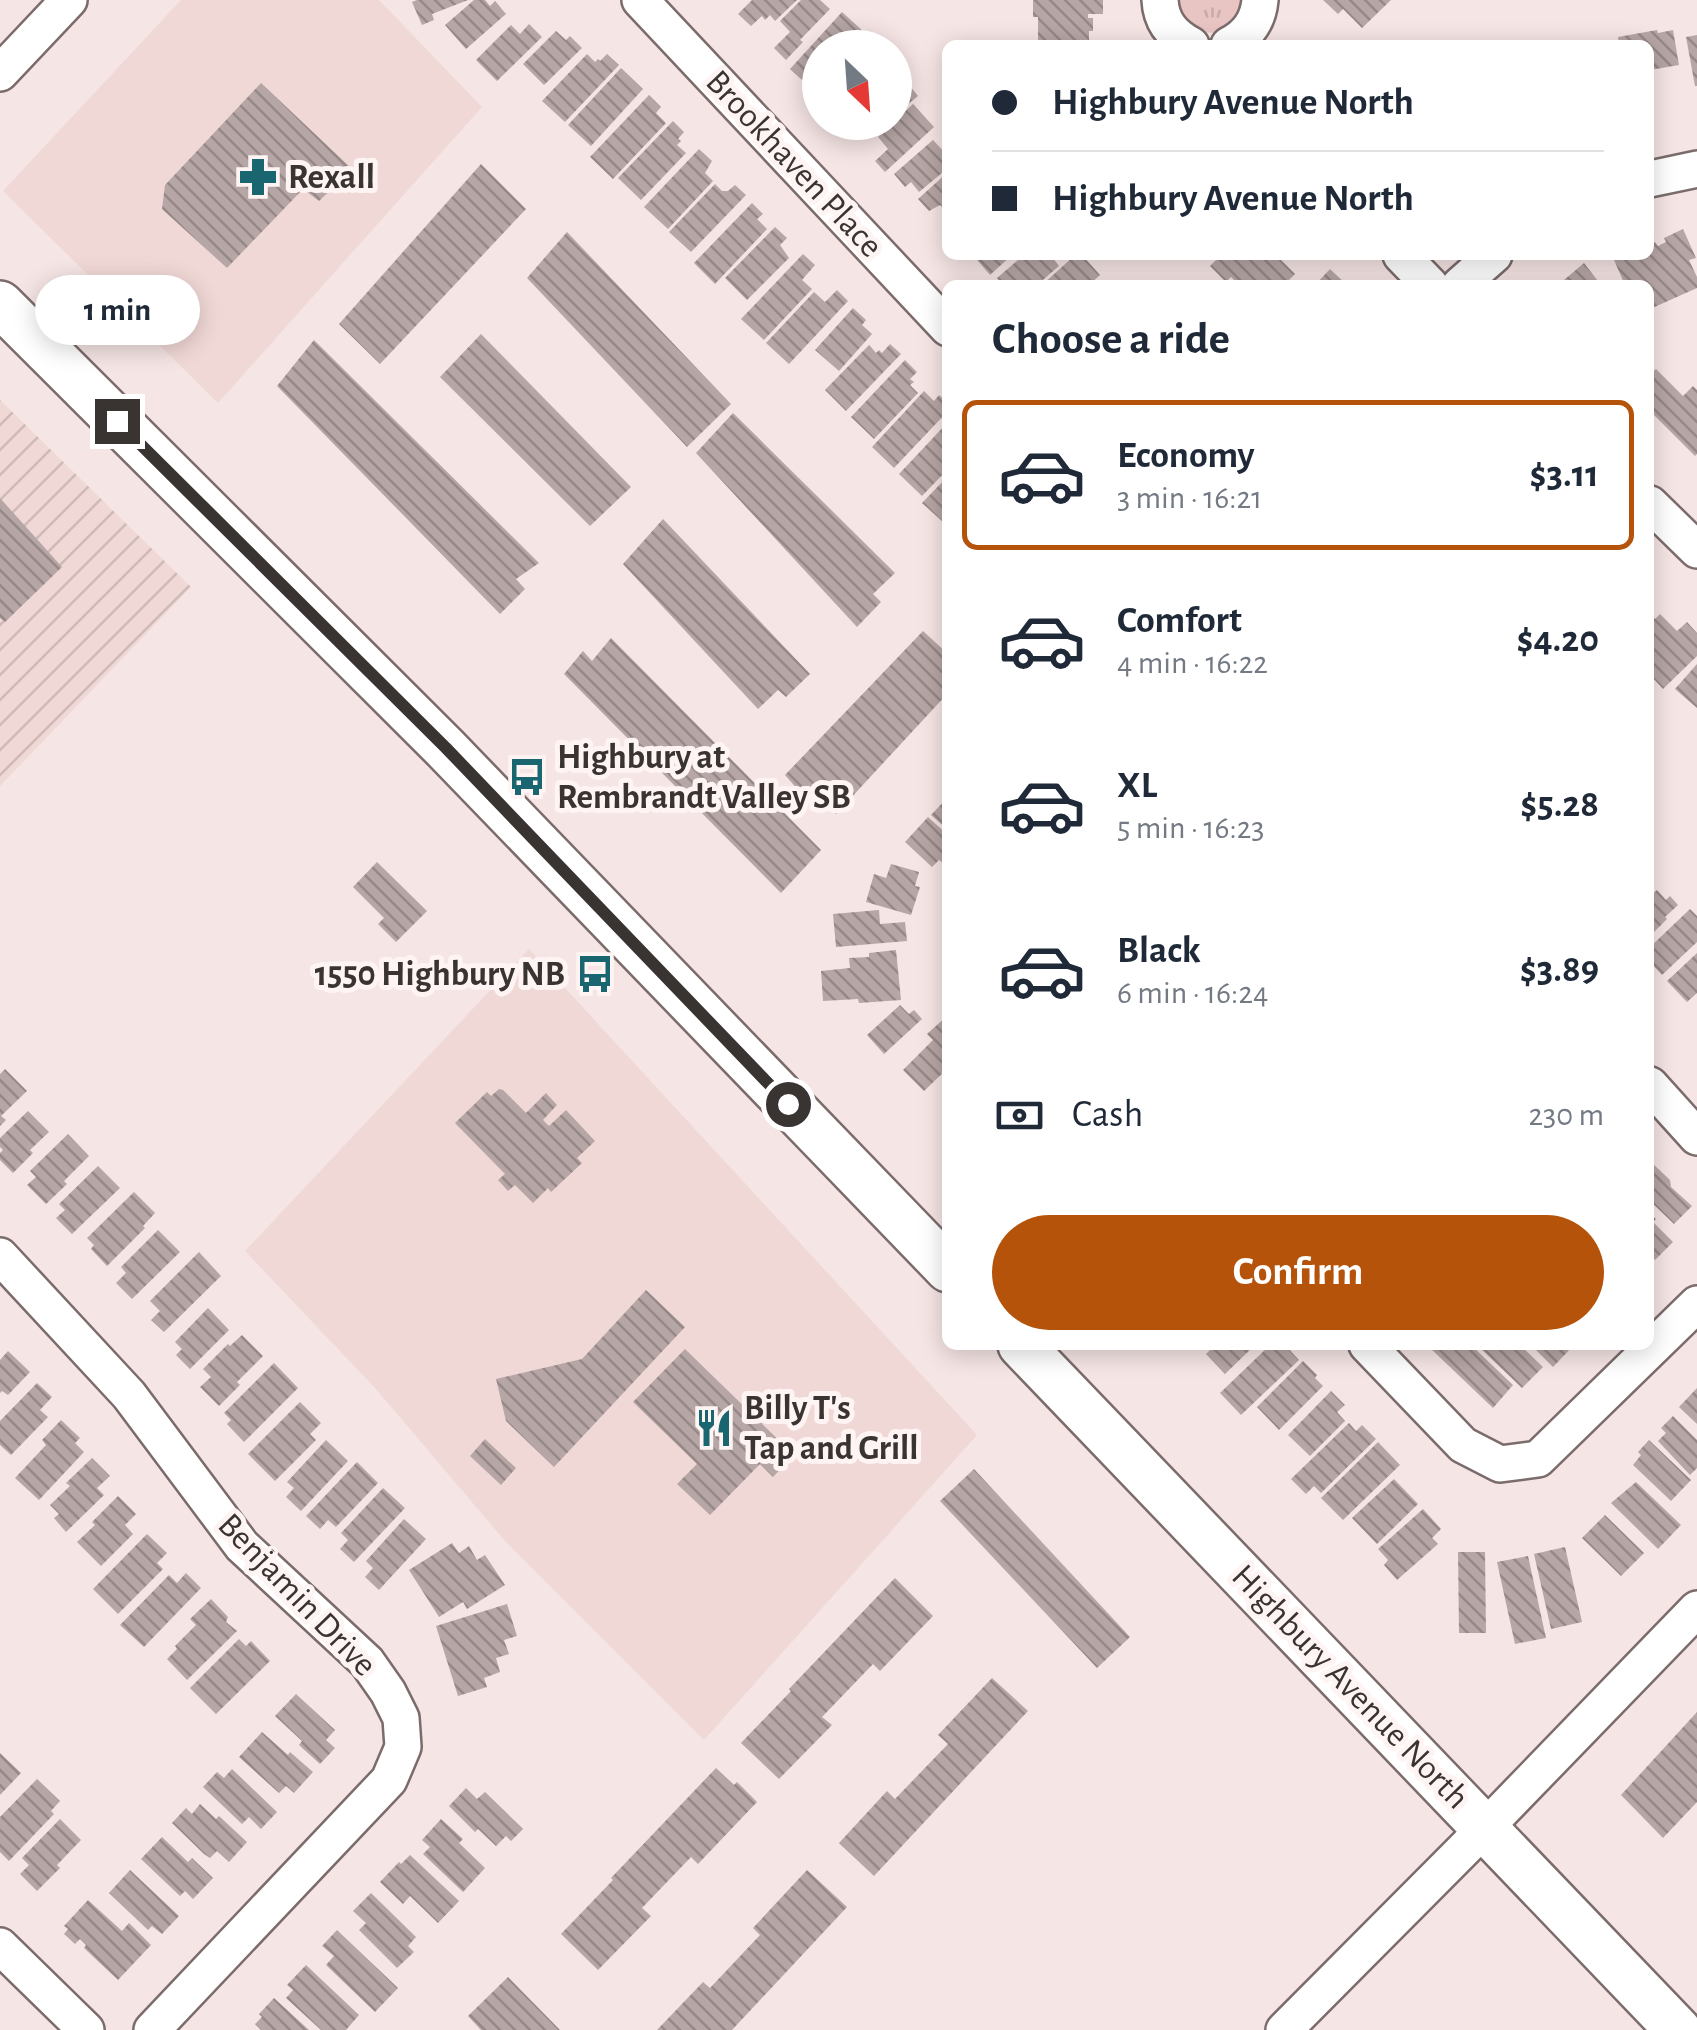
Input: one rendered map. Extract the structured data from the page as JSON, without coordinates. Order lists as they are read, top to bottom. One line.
{"streets":{"main road":["Highbury Avenue North"],"street":["Brookhaven Place","Benjamin Drive"]},"places":{"pharmacy":["Rexall"],"bus stop":["Highbury at Rembrandt Valley SB","1550 Highbury NB"],"restaurant":["Billy T's Tap and Grill"]},"north":"bottom right","page":{"banner":["Highbury Avenue North","Highbury Avenue North"],"bubble":"1 min","heading":"Choose a ride","list":[{"name":"Economy","note":"3 min · 16:21","value":"$3.11"},{"name":"Comfort","note":"4 min · 16:22","value":"$4.20"},{"name":"XL","note":"5 min · 16:23","value":"$5.28"},{"name":"Black","note":"6 min · 16:24","value":"$3.89"}],"pay":["Cash","230 m"],"buttons":"Confirm"}}
